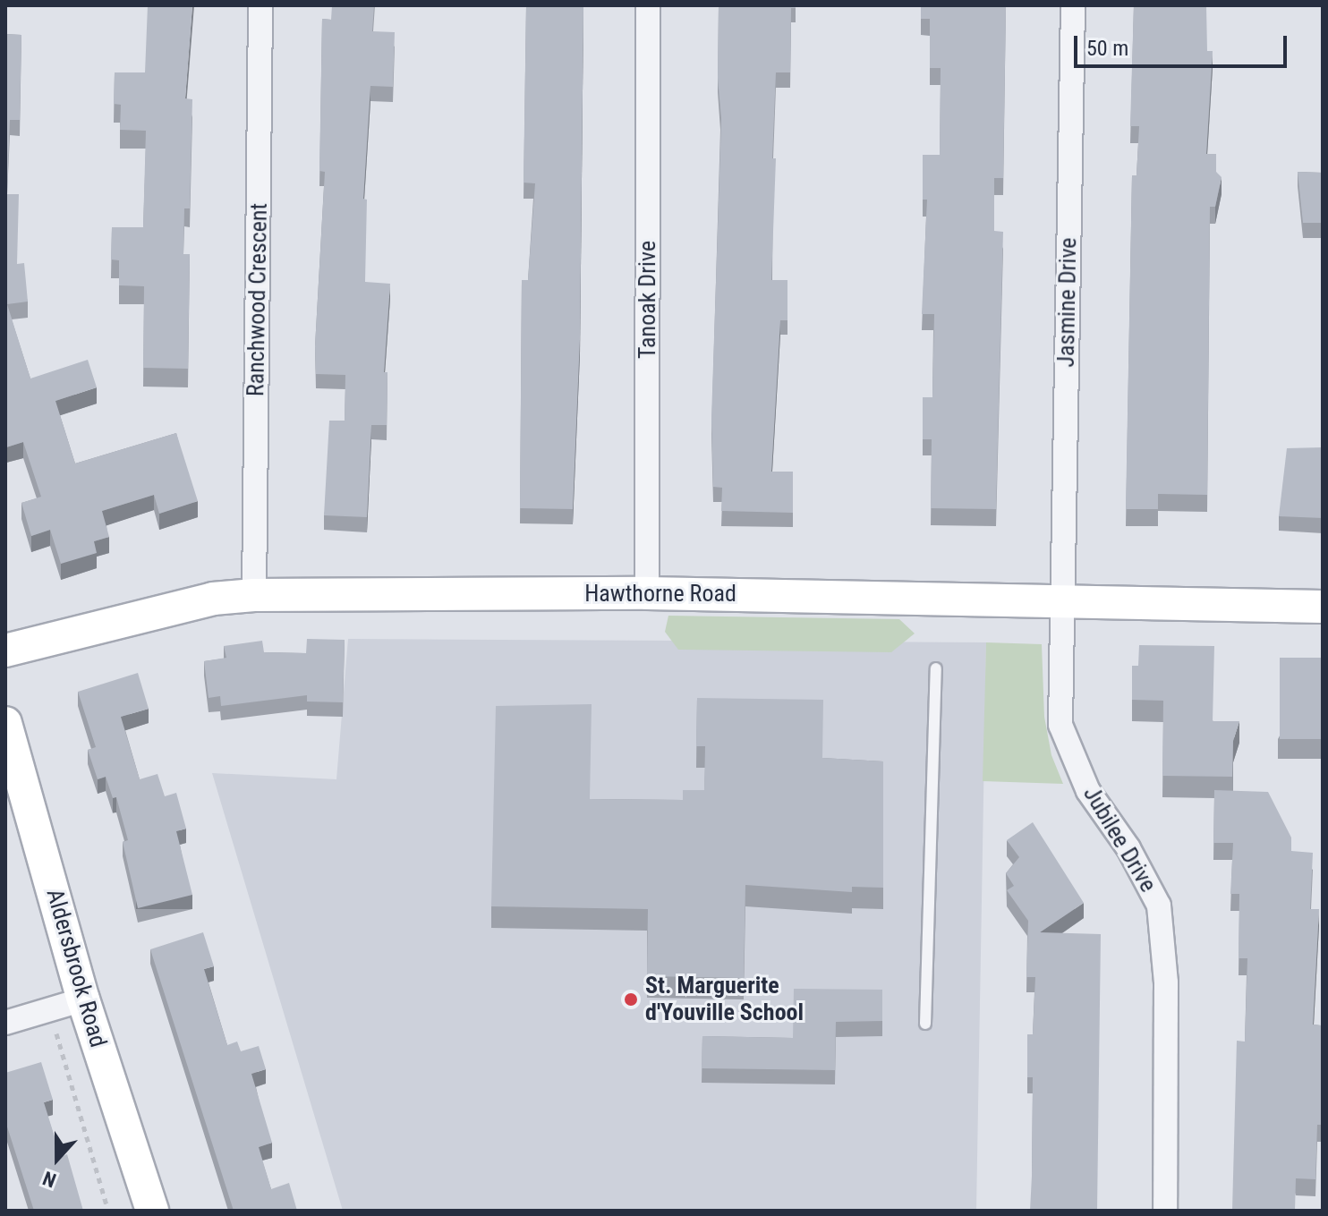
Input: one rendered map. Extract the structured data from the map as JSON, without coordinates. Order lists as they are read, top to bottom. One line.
{"streets":{"street":["Ranchwood Crescent","Tanoak Drive","Jasmine Drive","Hawthorne Road","Jubilee Drive","Aldersbrook Road"]},"crossings":[["Ranchwood Crescent","Hawthorne Road"],["Tanoak Drive","Hawthorne Road"],["Jasmine Drive","Hawthorne Road"],["Jasmine Drive","Jubilee Drive"],["Hawthorne Road","Jubilee Drive"]],"places":["St. Marguerite d'Youville School"],"scale_bar":"50 m","north":"bottom"}
